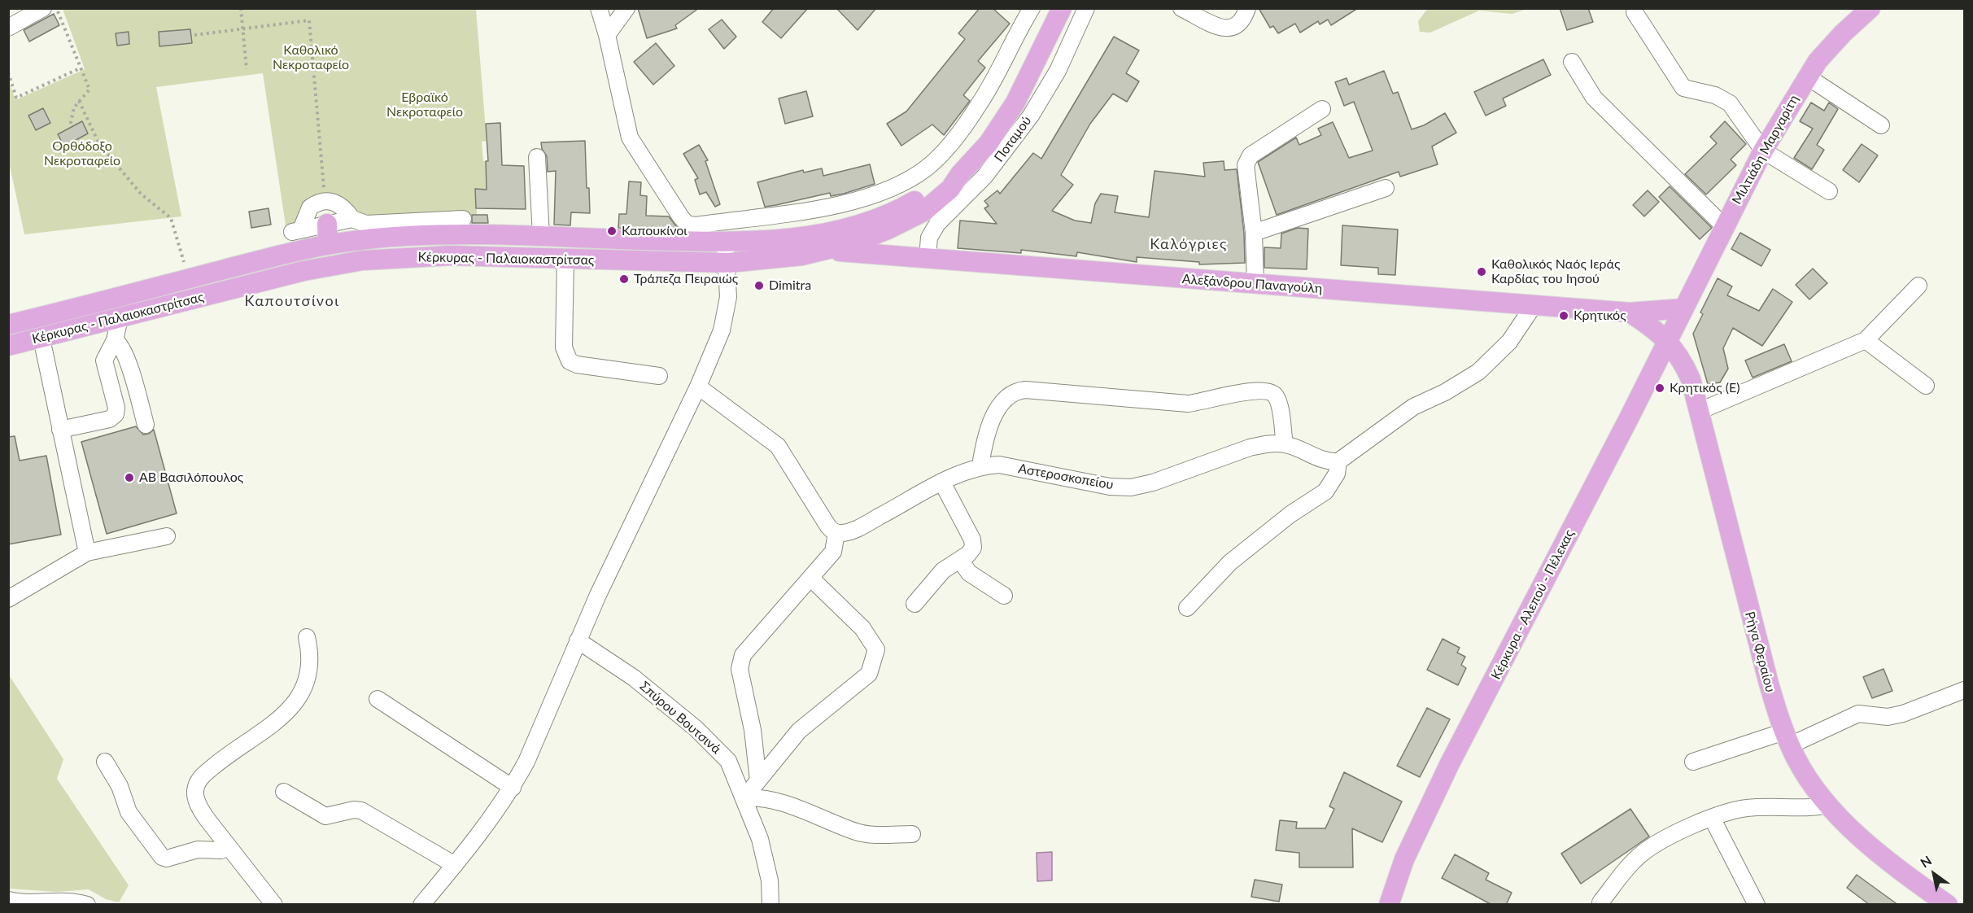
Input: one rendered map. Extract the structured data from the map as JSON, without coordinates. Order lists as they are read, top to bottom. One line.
{"streets":{"main road":["Μιλτιάδη Μαργαρίτη","Κέρκυρας - Παλαιοκαστρίτσας","Αλεξάνδρου Παναγούλη","Κέρκυρα - Αλεπού - Πέλεκας","Ρήγα Φεραίου"],"street":["Ποταμού","Αστεροσκοπείου","Σπύρου Βουτσινά"]},"crossings":[["Ποταμού","Αλεξάνδρου Παναγούλη"],["Μιλτιάδη Μαργαρίτη","Αλεξάνδρου Παναγούλη"],["Μιλτιάδη Μαργαρίτη","Κέρκυρα - Αλεπού - Πέλεκας"],["Κέρκυρας - Παλαιοκαστρίτσας","Αλεξάνδρου Παναγούλη"],["Αλεξάνδρου Παναγούλη","Κέρκυρα - Αλεπού - Πέλεκας"],["Κέρκυρα - Αλεπού - Πέλεκας","Ρήγα Φεραίου"]],"districts":["Καλόγριες","Καπουτσίνοι"],"parks":["Καθολικό Νεκροταφείο","Εβραϊκό Νεκροταφείο","Ορθόδοξο Νεκροταφείο"],"places":["Καπουκίνοι","Καθολικός Ναός Ιεράς Καρδίας του Ιησού","Τράπεζα Πειραιώς","Dimitra","Κρητικός","Κρητικός (E)","ΑΒ Βασιλόπουλος"],"north":"top left"}
